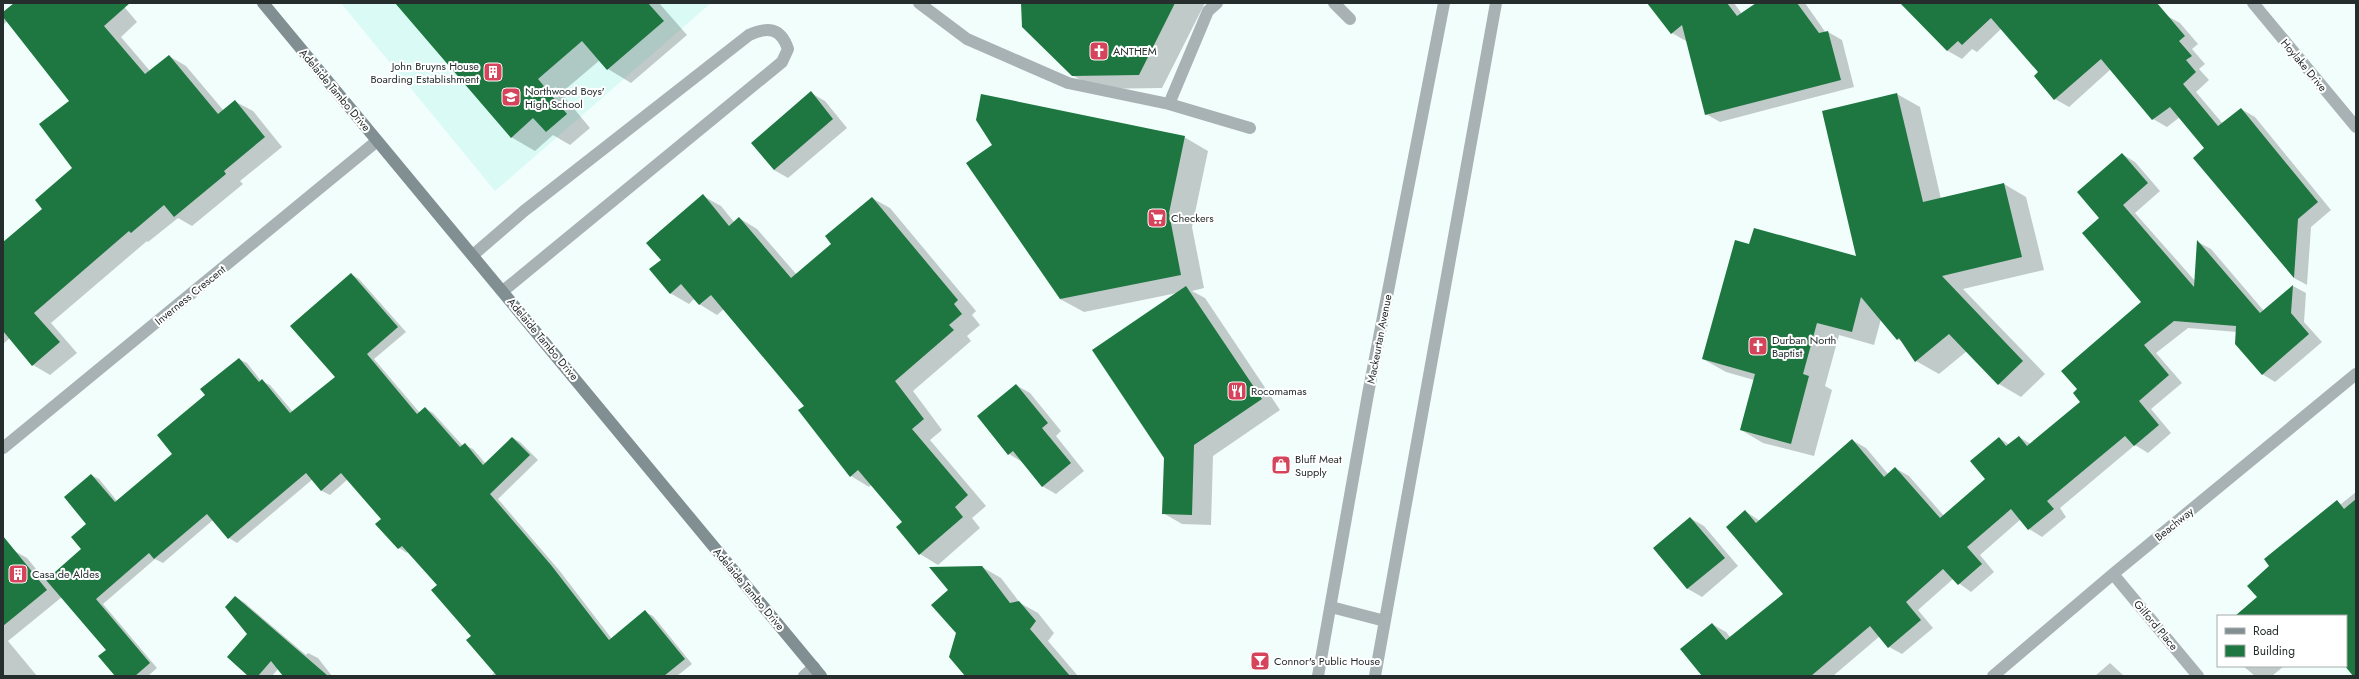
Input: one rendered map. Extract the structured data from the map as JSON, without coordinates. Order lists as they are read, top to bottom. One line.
{"streets":{"street":["Hoylake Drive","Adelaide Tambo Drive","Inverness Crescent","Mackeurtan Avenue","Beachway","Gilford Place"]},"crossings":[["Adelaide Tambo Drive","Inverness Crescent"],["Beachway","Gilford Place"]],"places":{"church":["ANTHEM","Durban North Baptist"],"building":["John Bruyns House Boarding Establishment","Casa de Aldes"],"school or university":["Northwood Boys' High School"],"supermarket":["Checkers"],"restaurant":["Rocomamas"],"shop":["Bluff Meat Supply"],"bar":["Connor's Public House"]},"legend":["Road","Building"]}
